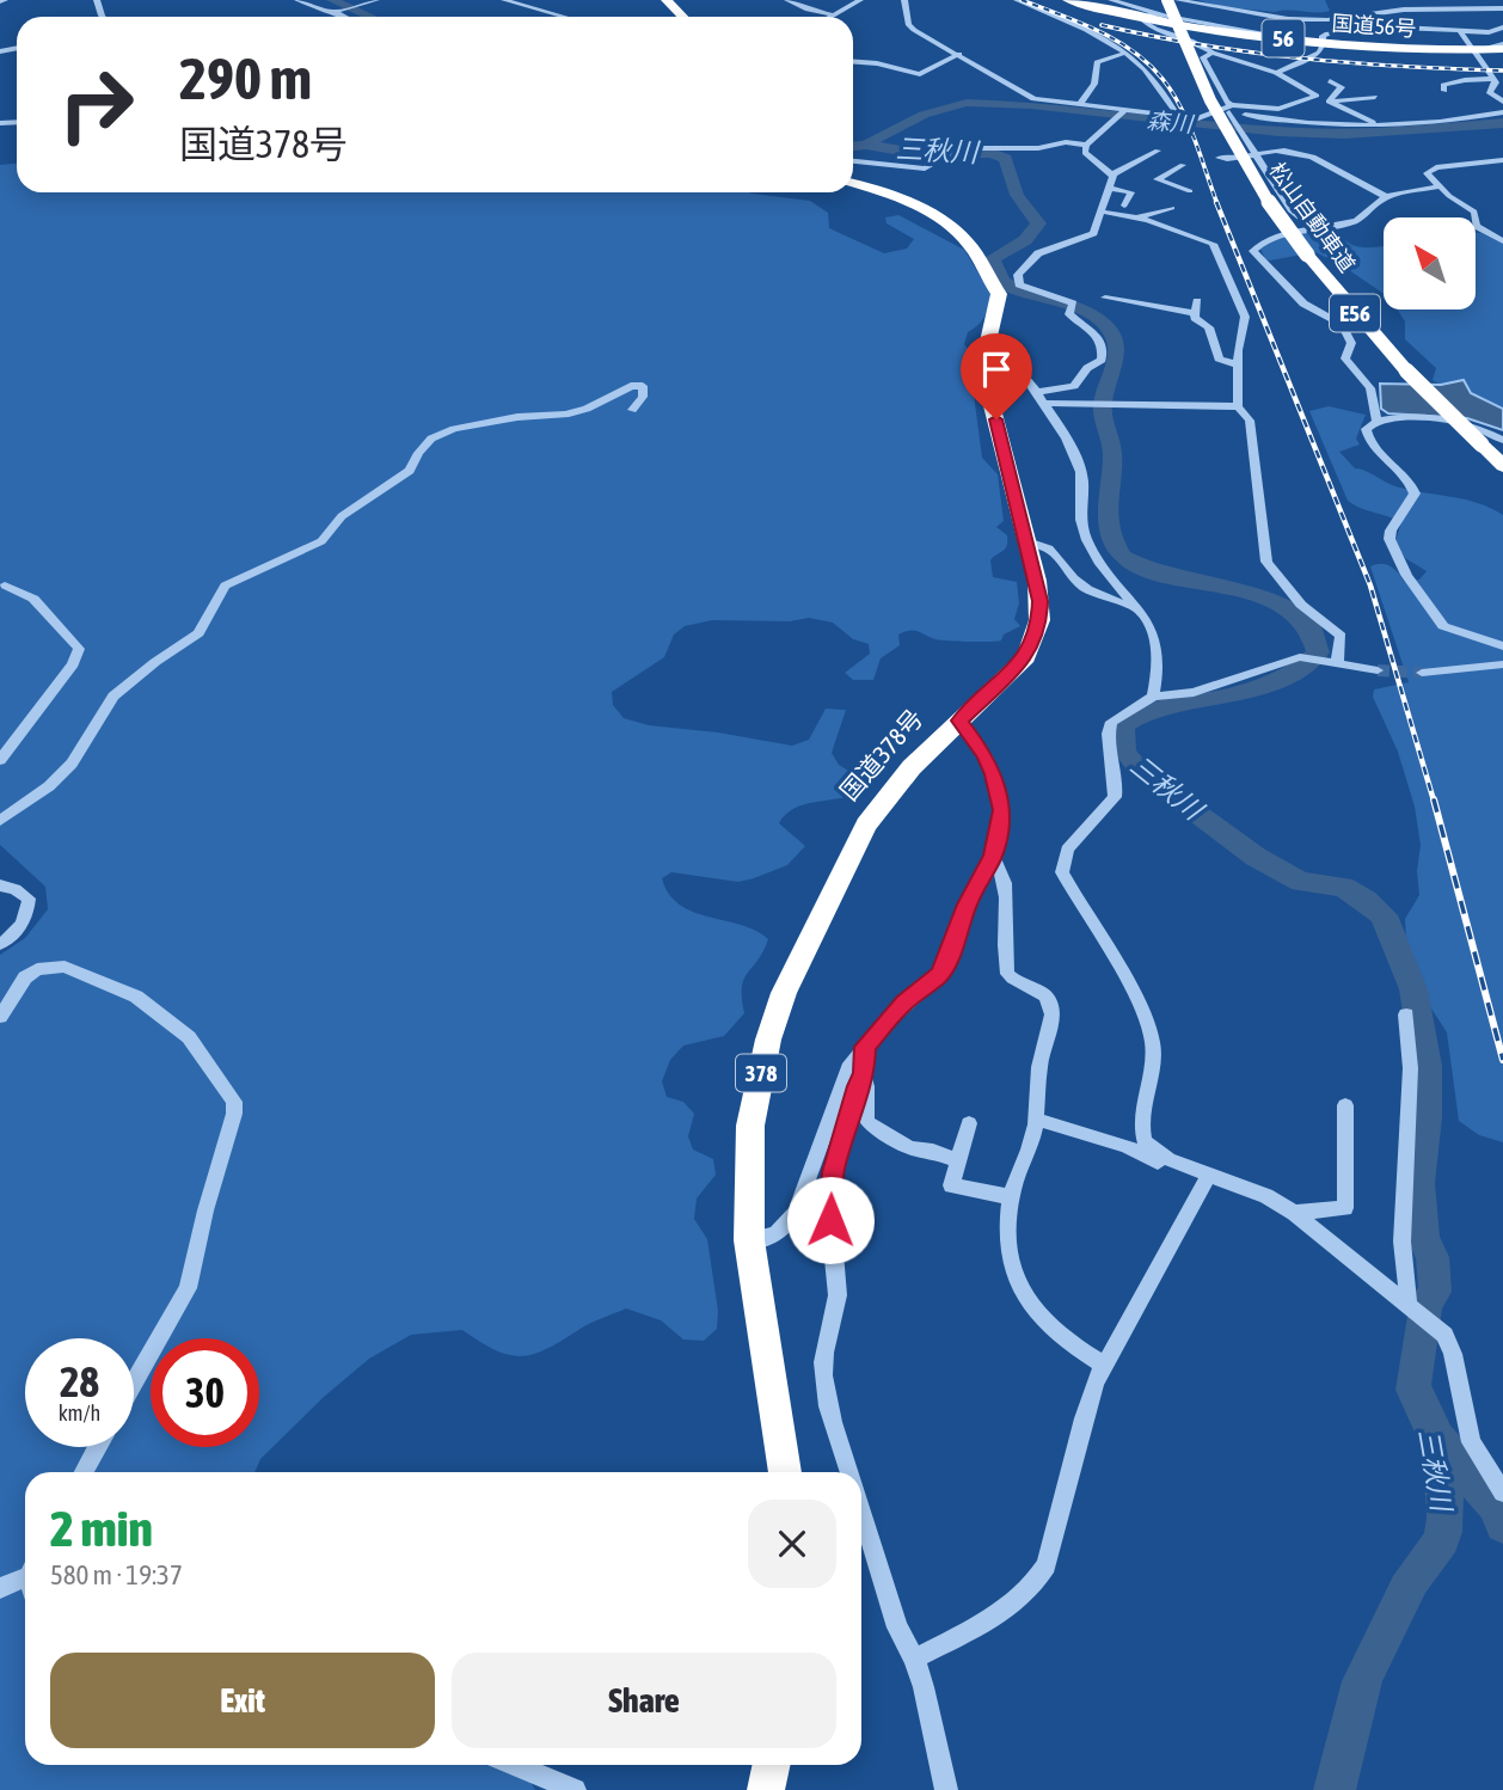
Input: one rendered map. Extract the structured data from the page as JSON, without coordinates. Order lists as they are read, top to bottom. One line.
{"streets":{"highway":["国道56号","56","松山自動車道","E56","国道378号","378"]},"water":["森川","三秋川"],"north":"top left","page":{"turn":["290 m","国道378号"],"speed":"28 km/h","limit":"30","heading":["2 min","580 m · 19:37"],"buttons":["Exit","Share"]}}
